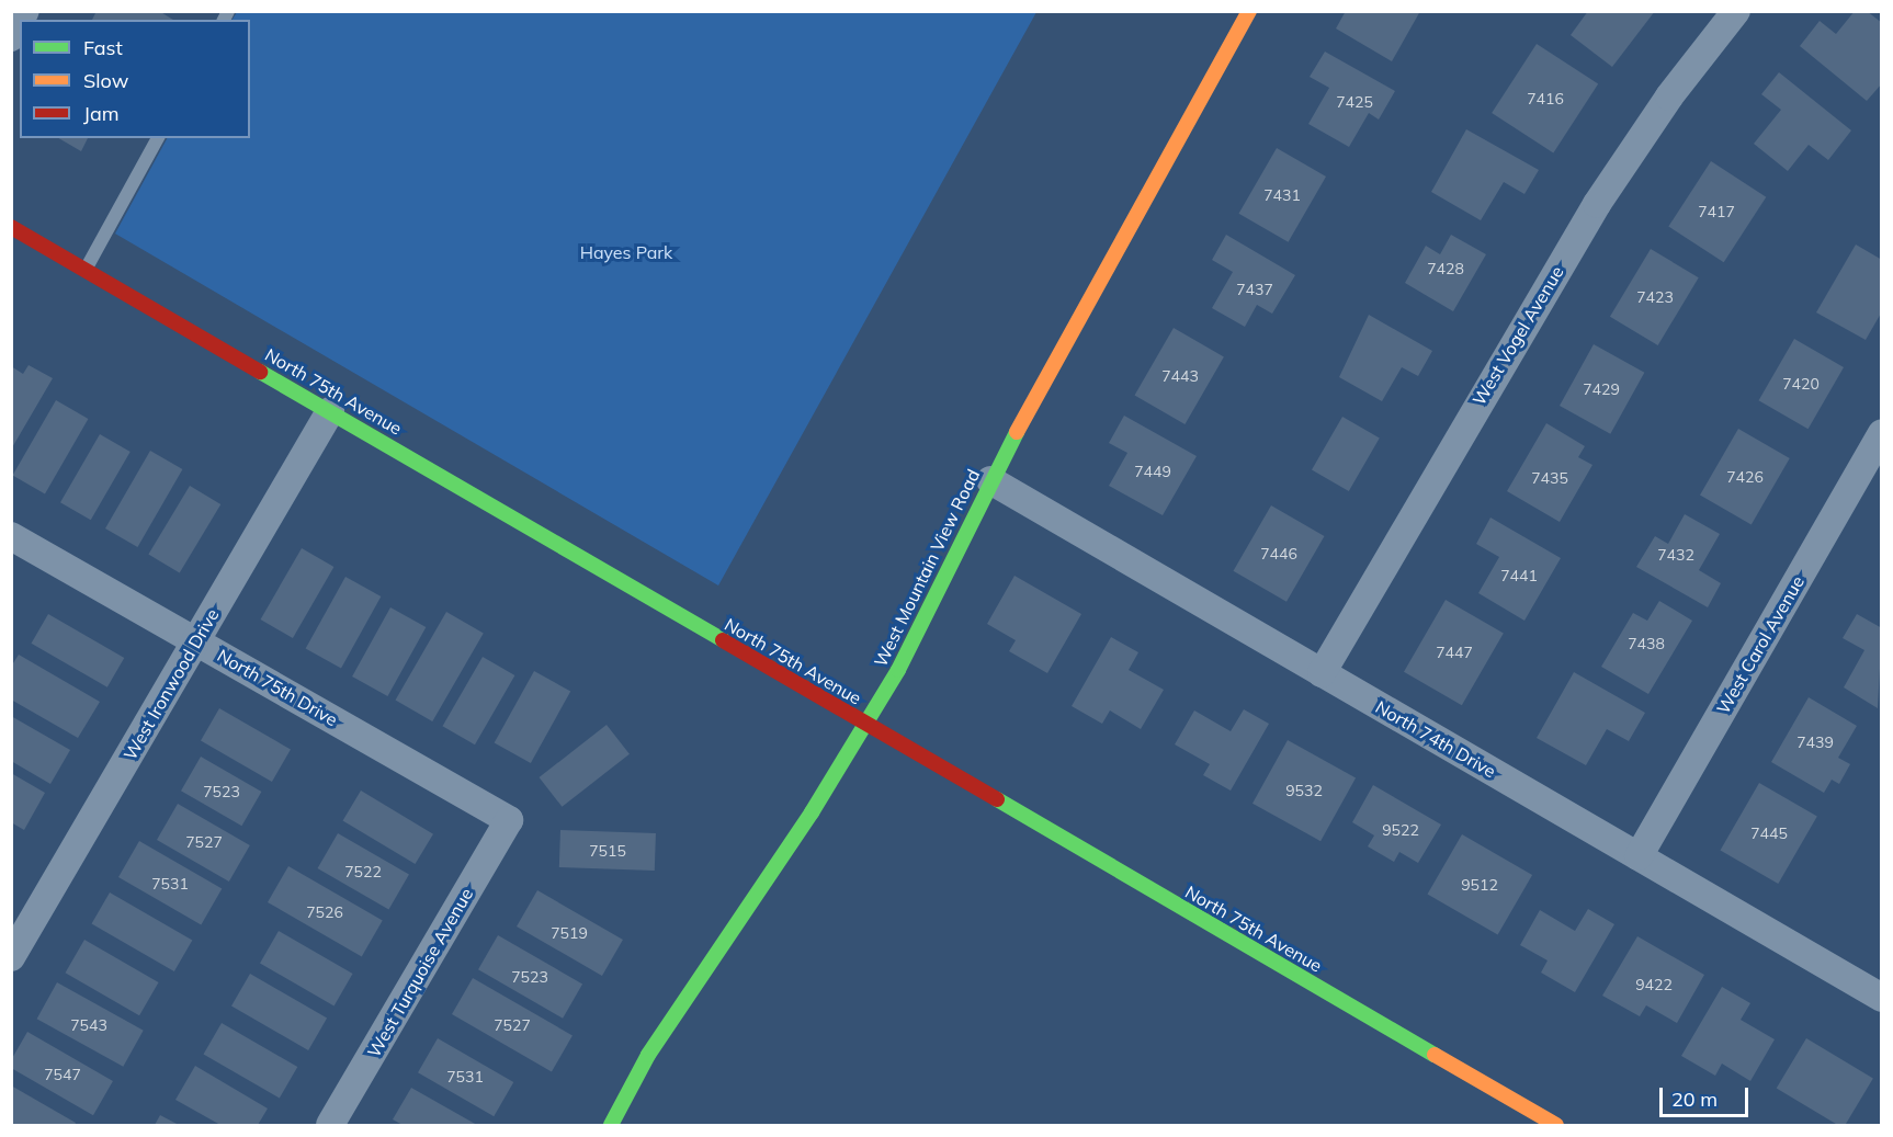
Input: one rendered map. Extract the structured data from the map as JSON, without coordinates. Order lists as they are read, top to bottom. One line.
{"streets":{"main road":["North 75th Avenue","West Mountain View Road"],"street":["West Vogel Avenue","West Carol Avenue","West Ironwood Drive","North 75th Drive","North 74th Drive","West Turquoise Avenue"]},"crossings":[["West Vogel Avenue","North 74th Drive"],["North 75th Avenue","West Mountain View Road"],["North 75th Avenue","West Ironwood Drive"],["West Mountain View Road","North 74th Drive"],["West Carol Avenue","North 74th Drive"],["West Ironwood Drive","North 75th Drive"],["North 75th Drive","West Turquoise Avenue"]],"parks":["Hayes Park"],"house_numbers":["7416","7425","7431","7417","7428","7437","7423","7443","7420","7429","7449","7426","7435","7446","7432","7441","7438","7447","7439","9532","7523","9522","7445","7527","7515","7522","7531","9512","7526","7519","7523","9422","7543","7527","7547","7531"],"legend":["Fast","Slow","Jam"],"scale_bar":"20 m"}
